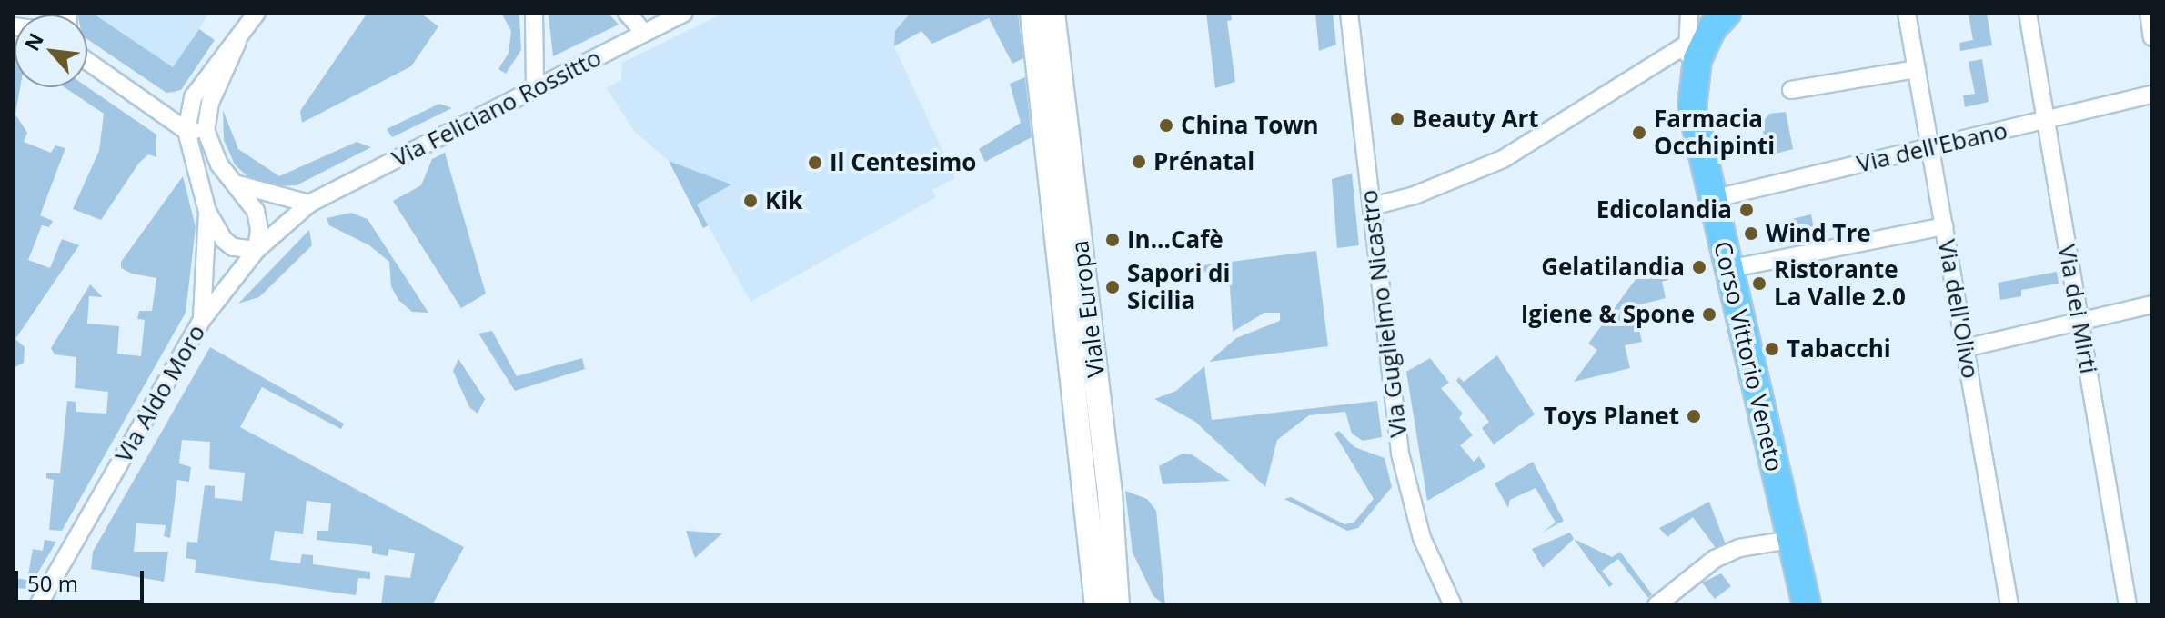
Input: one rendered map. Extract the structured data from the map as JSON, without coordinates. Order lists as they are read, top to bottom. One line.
{"streets":{"main road":["Viale Europa","Corso Vittorio Veneto"],"street":["Via Feliciano Rossitto","Via dell'Ebano","Via dell'Olivo","Via dei Mirti","Via Guglielmo Nicastro","Via Aldo Moro"]},"crossings":[["Via Feliciano Rossitto","Via Aldo Moro"],["Via dell'Ebano","Via dell'Olivo"],["Via dell'Ebano","Via dei Mirti"],["Via dell'Ebano","Corso Vittorio Veneto"]],"places":["Beauty Art","China Town","Farmacia Occhipinti","Prénatal","Il Centesimo","Kik","Edicolandia","Wind Tre","In...Cafè","Gelatilandia","Ristorante La Valle 2.0","Sapori di Sicilia","Igiene & Spone","Tabacchi","Toys Planet"],"scale_bar":"50 m","north":"top left"}
